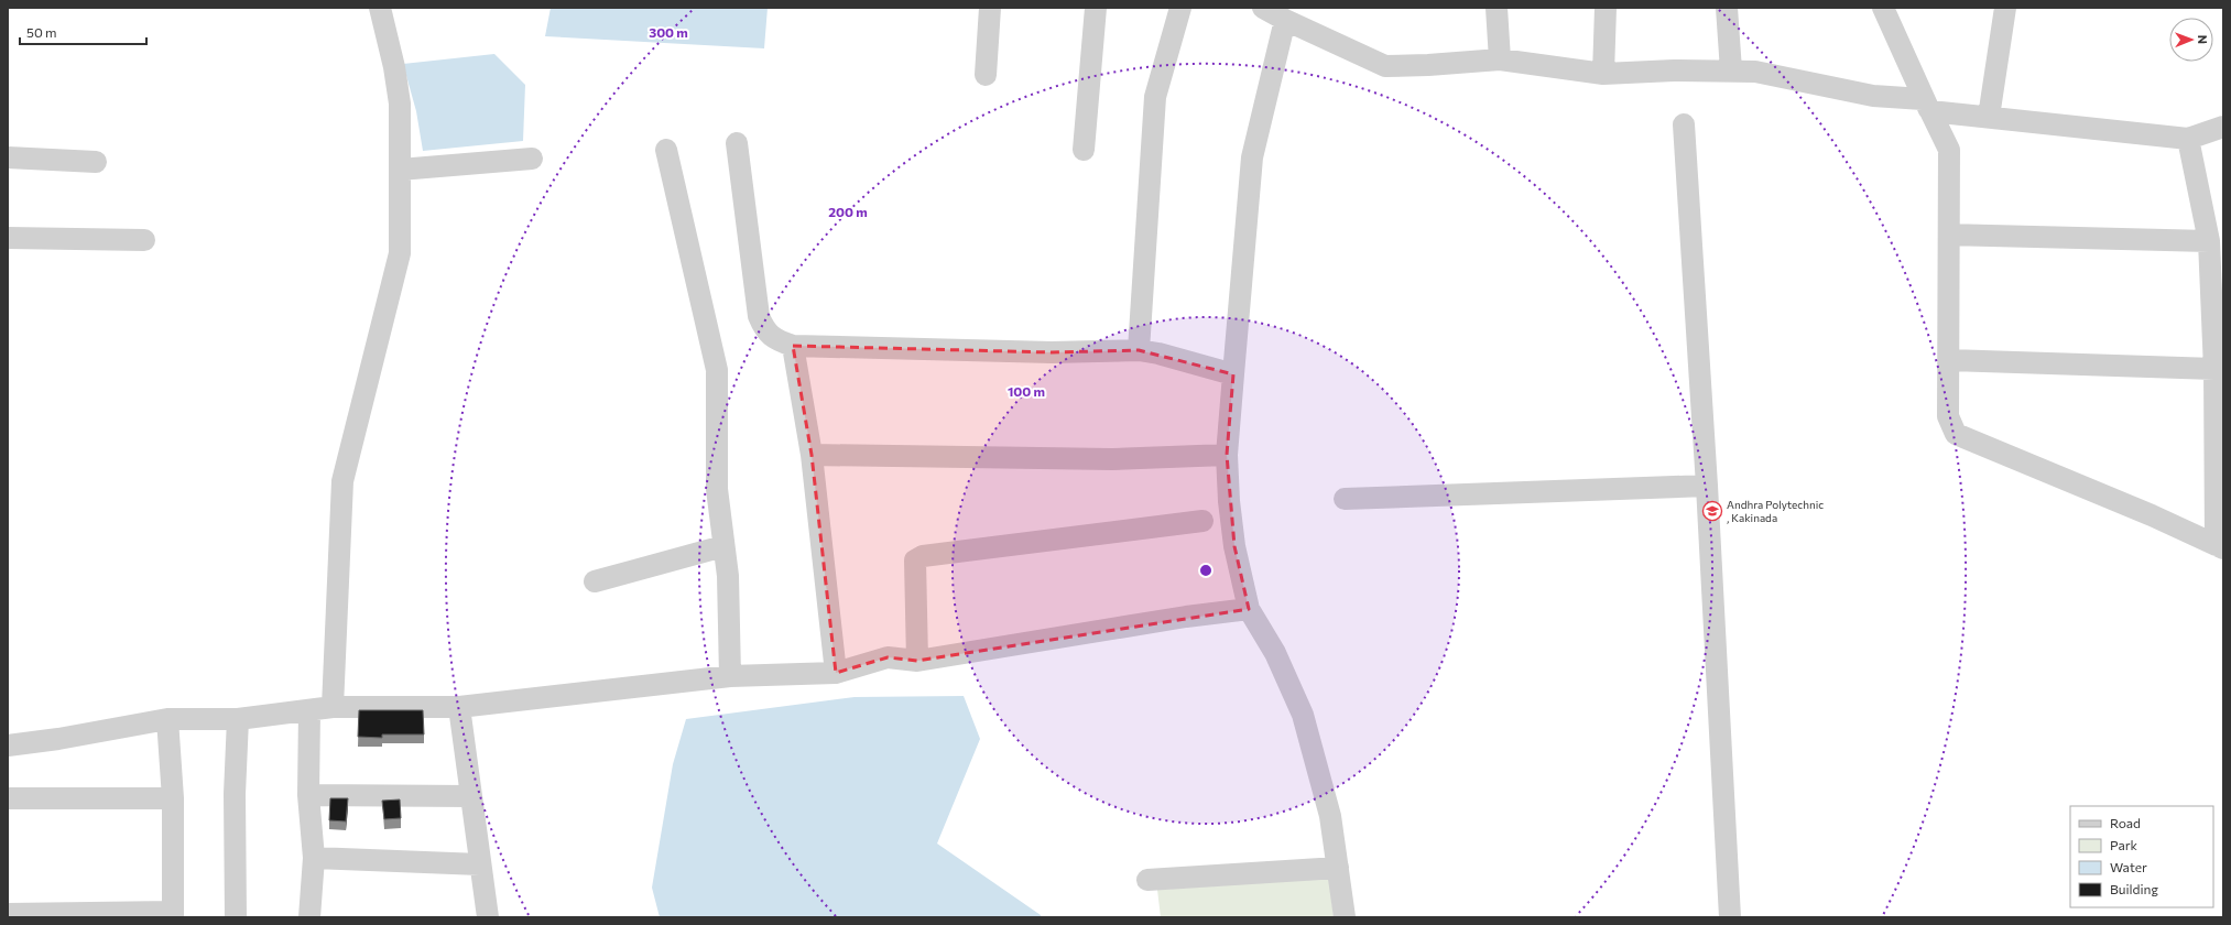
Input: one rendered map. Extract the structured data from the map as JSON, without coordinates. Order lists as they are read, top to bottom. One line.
{"places":{"school or university":["Andhra Polytechnic , Kakinada"]},"legend":["Road","Park","Water","Building"],"scale_bar":"50 m","north":"right","rings":["300 m","200 m","100 m"]}
